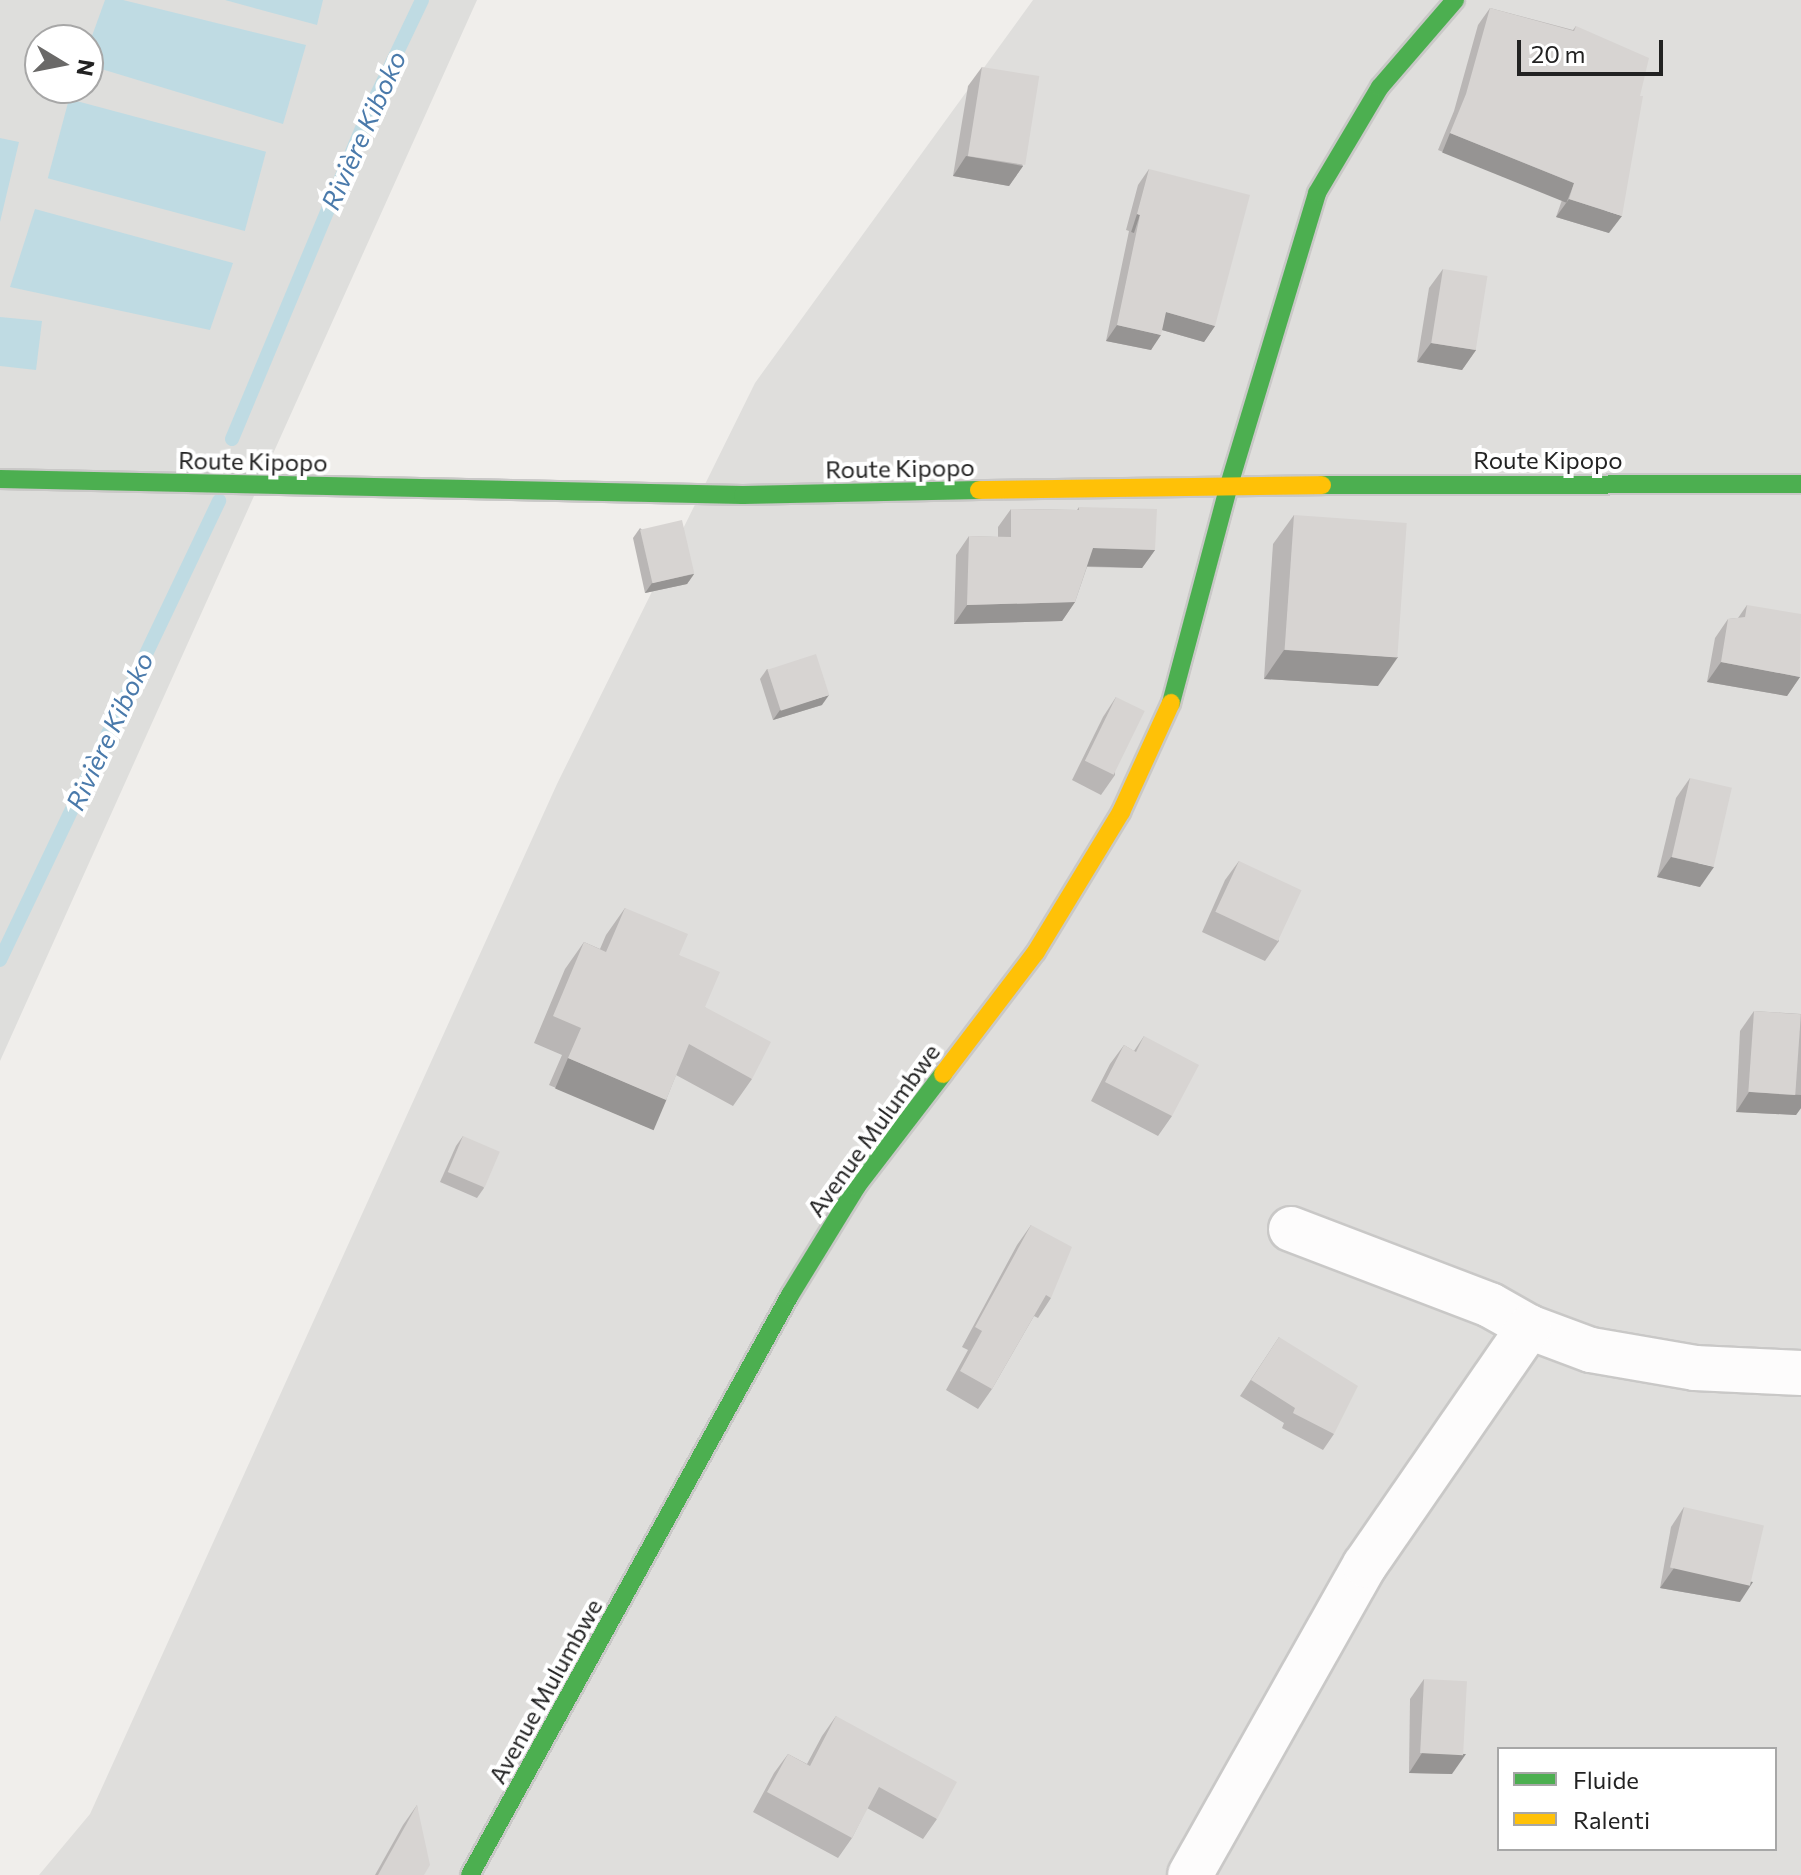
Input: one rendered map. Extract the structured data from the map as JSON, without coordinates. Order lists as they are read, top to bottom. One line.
{"streets":{"street":["Route Kipopo","Avenue Mulumbwe"]},"crossings":[["Route Kipopo","Avenue Mulumbwe"]],"water":["Rivière Kiboko"],"legend":["Fluide","Ralenti"],"scale_bar":"20 m","north":"right"}
